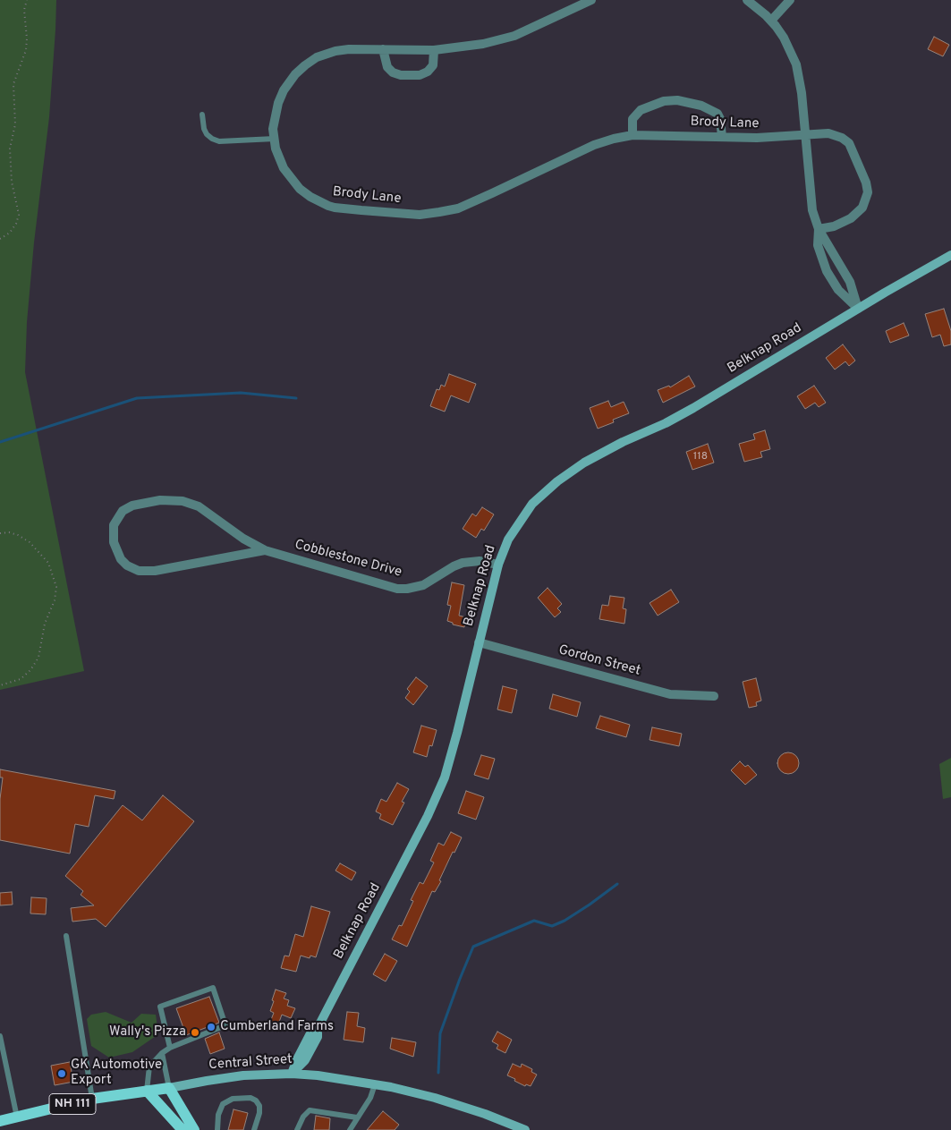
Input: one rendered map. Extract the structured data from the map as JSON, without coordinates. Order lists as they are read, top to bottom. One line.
{"streets":{"main road":["Central Street","NH 111"],"street":["Brody Lane","Belknap Road","Cobblestone Drive","Gordon Street"]},"crossings":[["Belknap Road","Cobblestone Drive"],["Belknap Road","Gordon Street"],["Belknap Road","Central Street"]],"places":["Cumberland Farms","Wally's Pizza","GK Automotive Export"],"house_numbers":["118"]}
